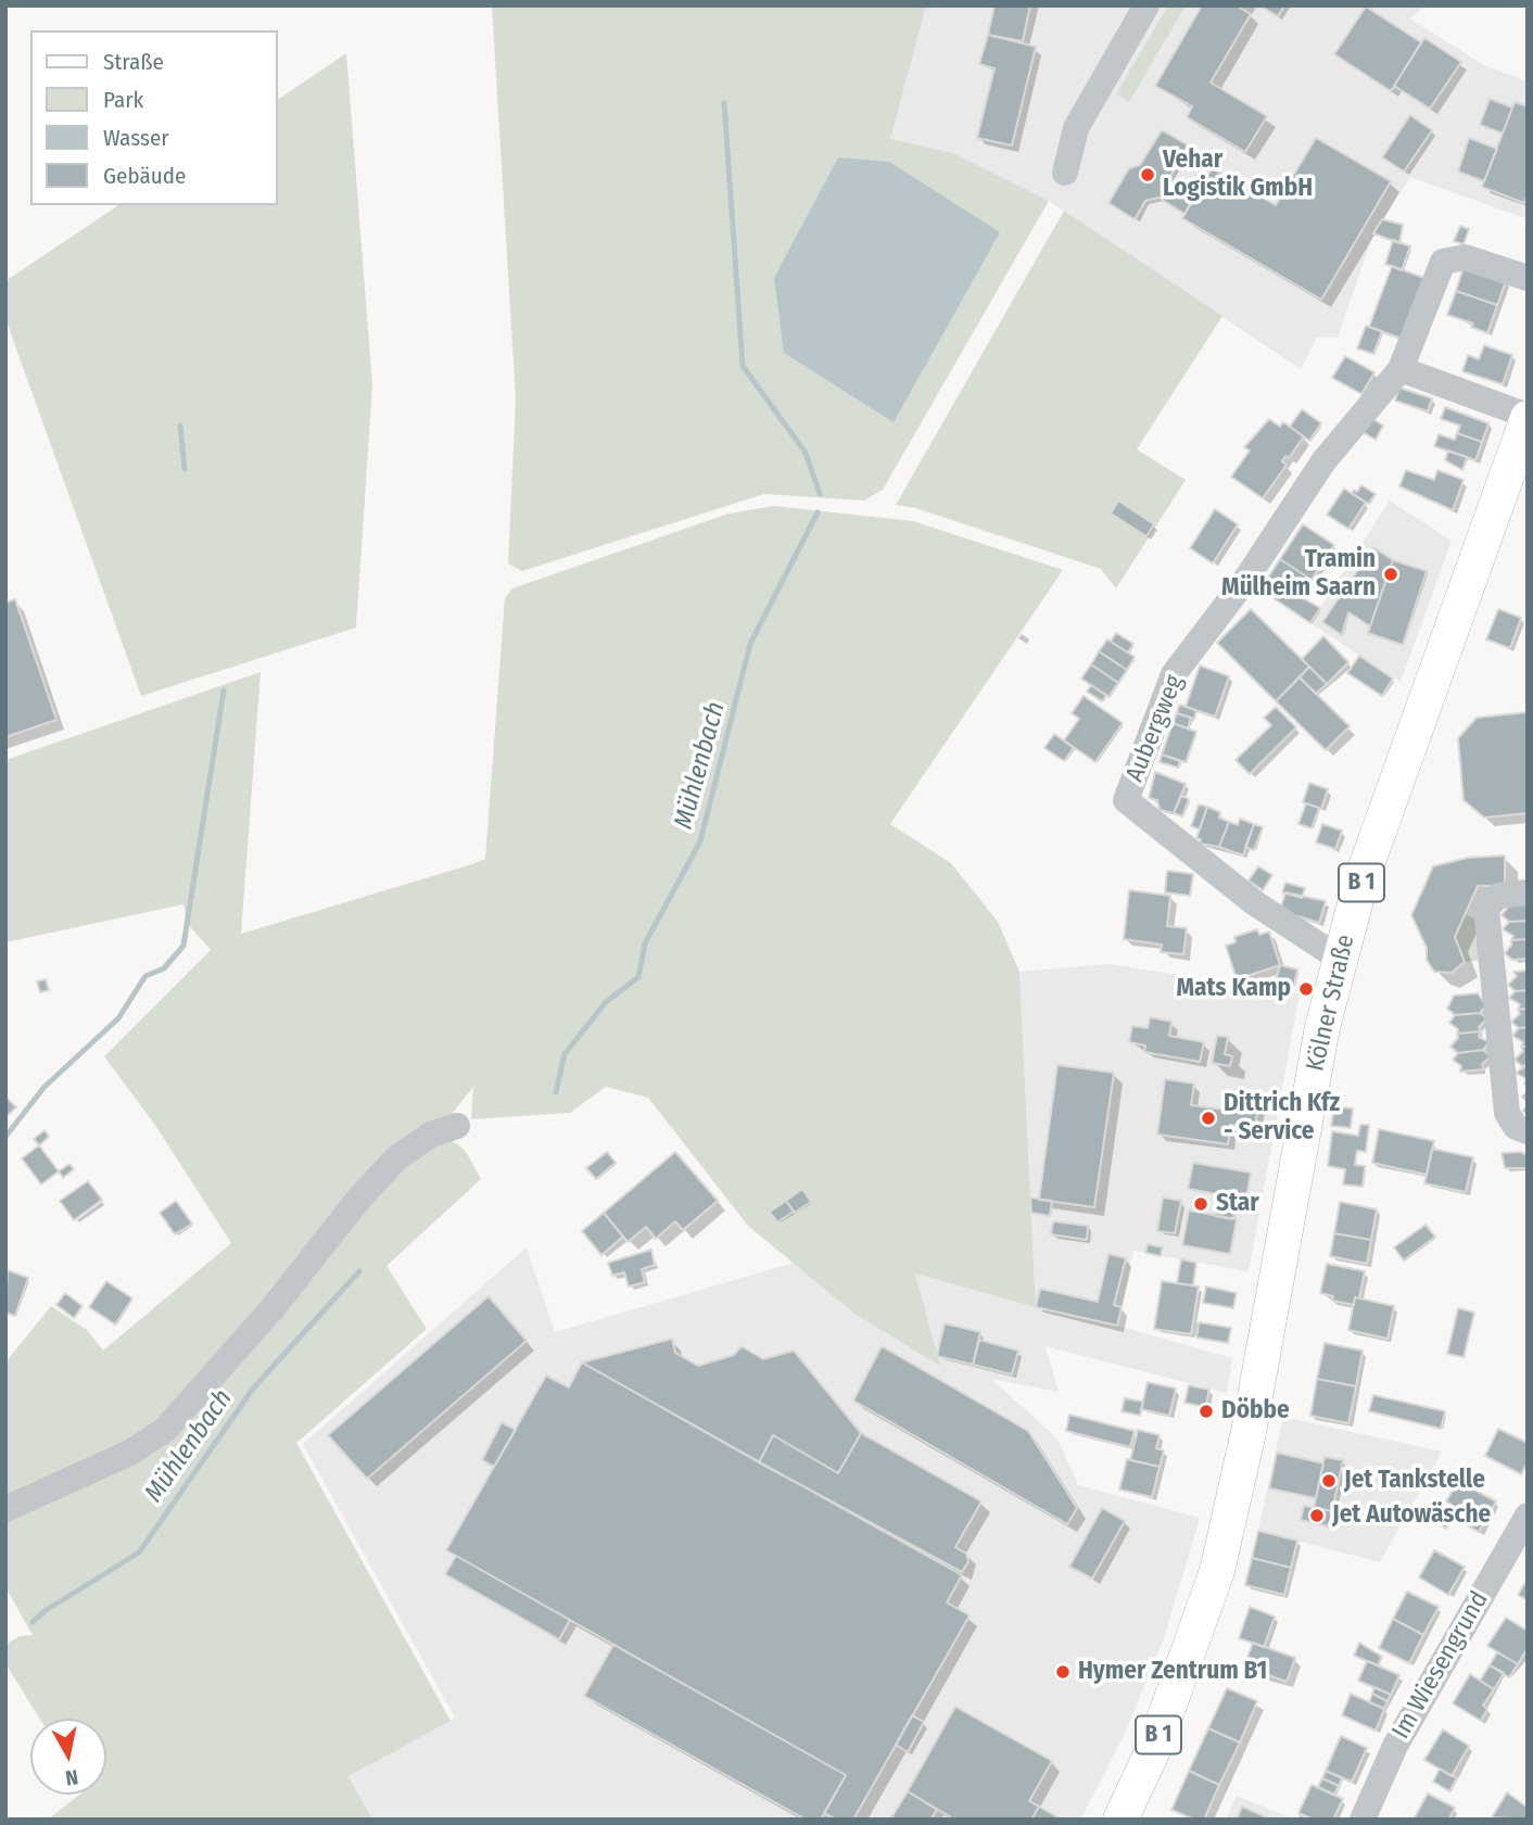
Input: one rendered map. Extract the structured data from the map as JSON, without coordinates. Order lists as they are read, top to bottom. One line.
{"streets":{"main road":["B 1","Kölner Straße"],"street":["Aubergweg","Im Wiesengrund"]},"crossings":[["Aubergweg","Kölner Straße"]],"water":["Mühlenbach"],"places":["Vehar Logistik GmbH","Tramin Mülheim Saarn","Mats Kamp","Dittrich Kfz - Service","Star","Döbbe","Jet Tankstelle","Jet Autowäsche","Hymer Zentrum B1"],"legend":["Straße","Park","Wasser","Gebäude"],"north":"bottom"}
